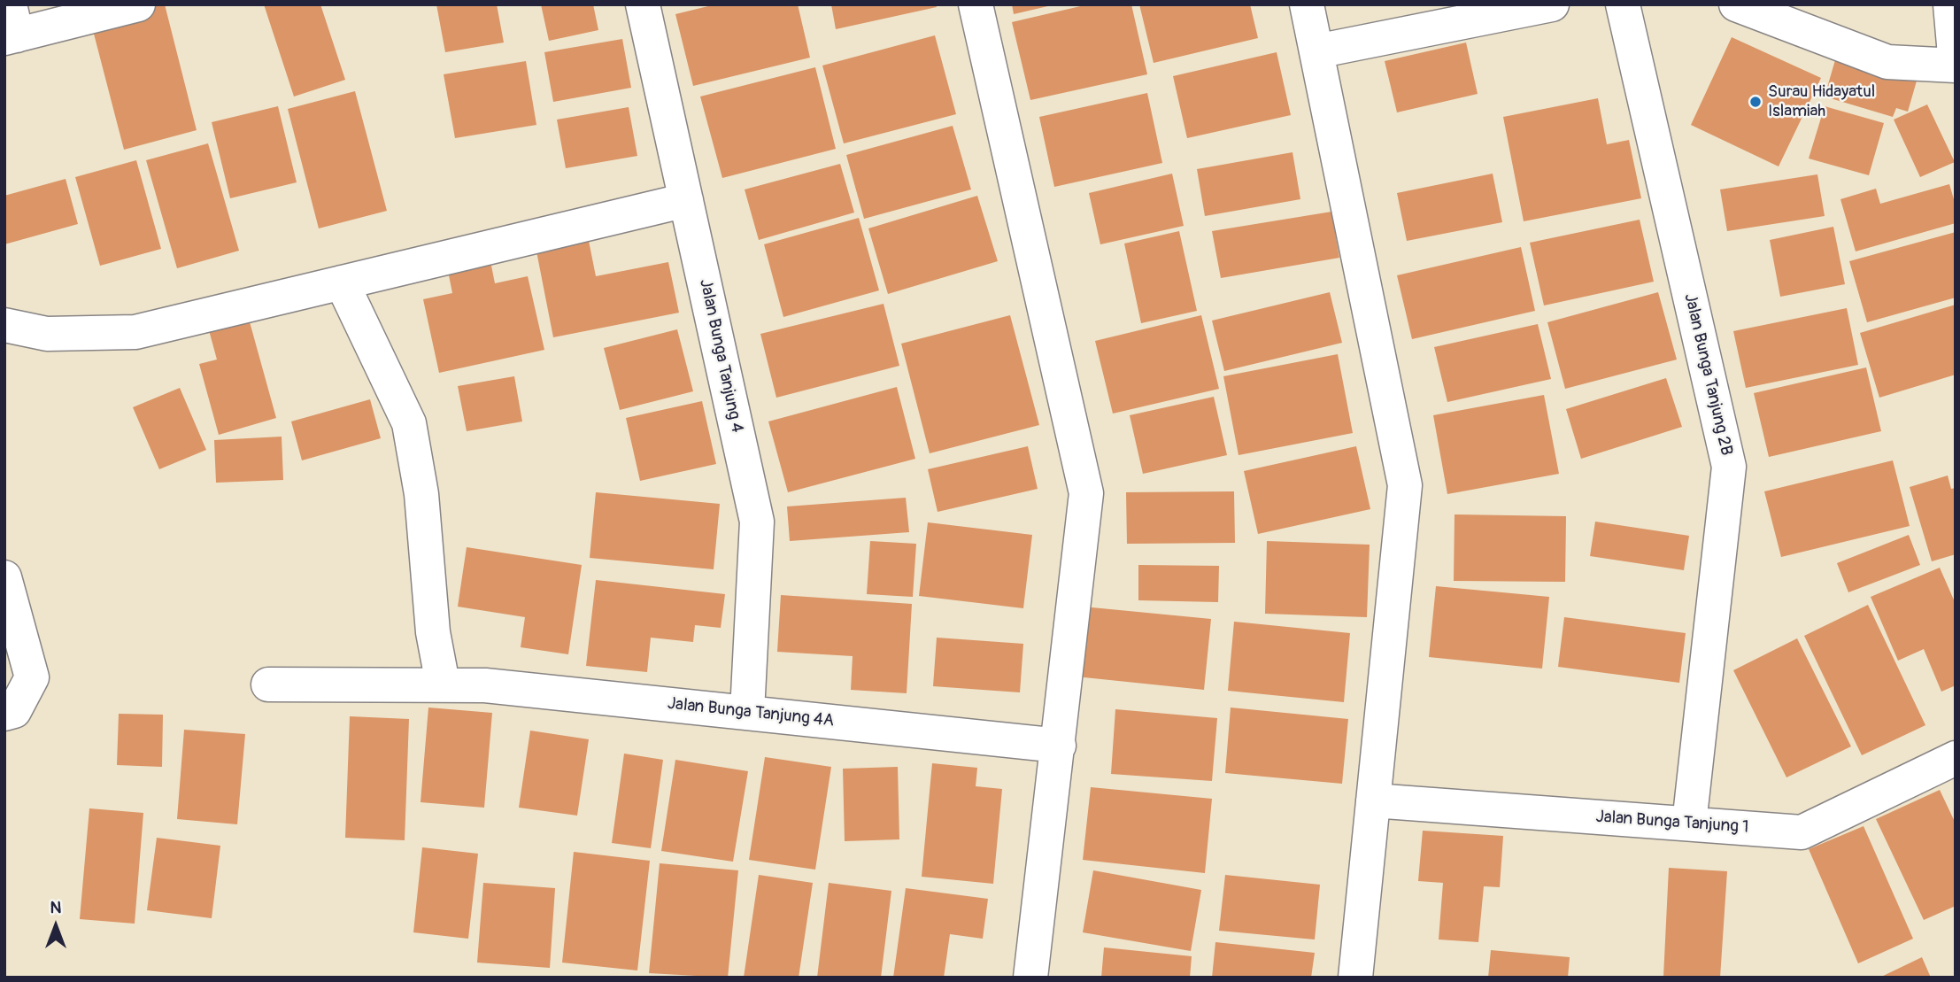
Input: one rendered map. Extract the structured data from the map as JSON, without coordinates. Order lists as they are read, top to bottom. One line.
{"streets":{"street":["Jalan Bunga Tanjung 4","Jalan Bunga Tanjung 2B","Jalan Bunga Tanjung 4A","Jalan Bunga Tanjung 1"]},"crossings":[["Jalan Bunga Tanjung 4","Jalan Bunga Tanjung 4A"],["Jalan Bunga Tanjung 2B","Jalan Bunga Tanjung 1"]],"places":["Surau Hidayatul Islamiah"],"north":"top"}
